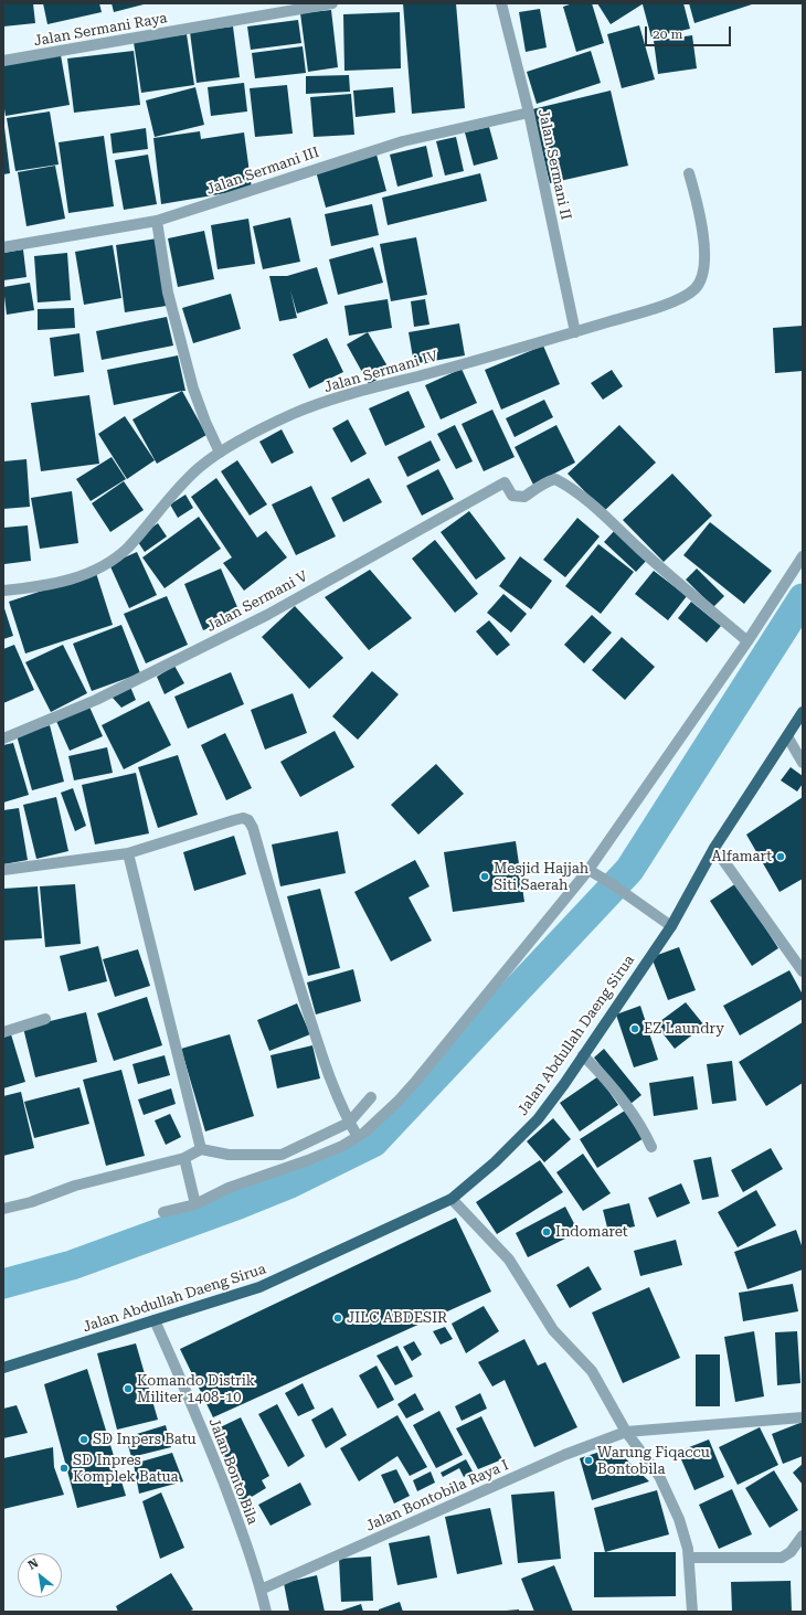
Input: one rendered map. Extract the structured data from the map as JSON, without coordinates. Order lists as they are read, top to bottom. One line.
{"streets":{"main road":["Jalan Abdullah Daeng Sirua"],"street":["Jalan Sermani Raya","Jalan Sermani II","Jalan Sermani III","Jalan Sermani IV","Jalan Sermani V","Jalan Bonto Bila","Jalan Bontobila Raya I"]},"crossings":[["Jalan Sermani II","Jalan Sermani III"],["Jalan Sermani II","Jalan Sermani IV"],["Jalan Abdullah Daeng Sirua","Jalan Bonto Bila"],["Jalan Bonto Bila","Jalan Bontobila Raya I"]],"places":["Alfamart","Mesjid Hajjah Siti Saerah","EZ Laundry","Indomaret","JILC ABDESIR","Komando Distrik Militer 1408-10","SD Inpers Batu","Warung Fiqaccu Bontobila","SD Inpres Komplek Batua"],"scale_bar":"20 m","north":"top left"}
